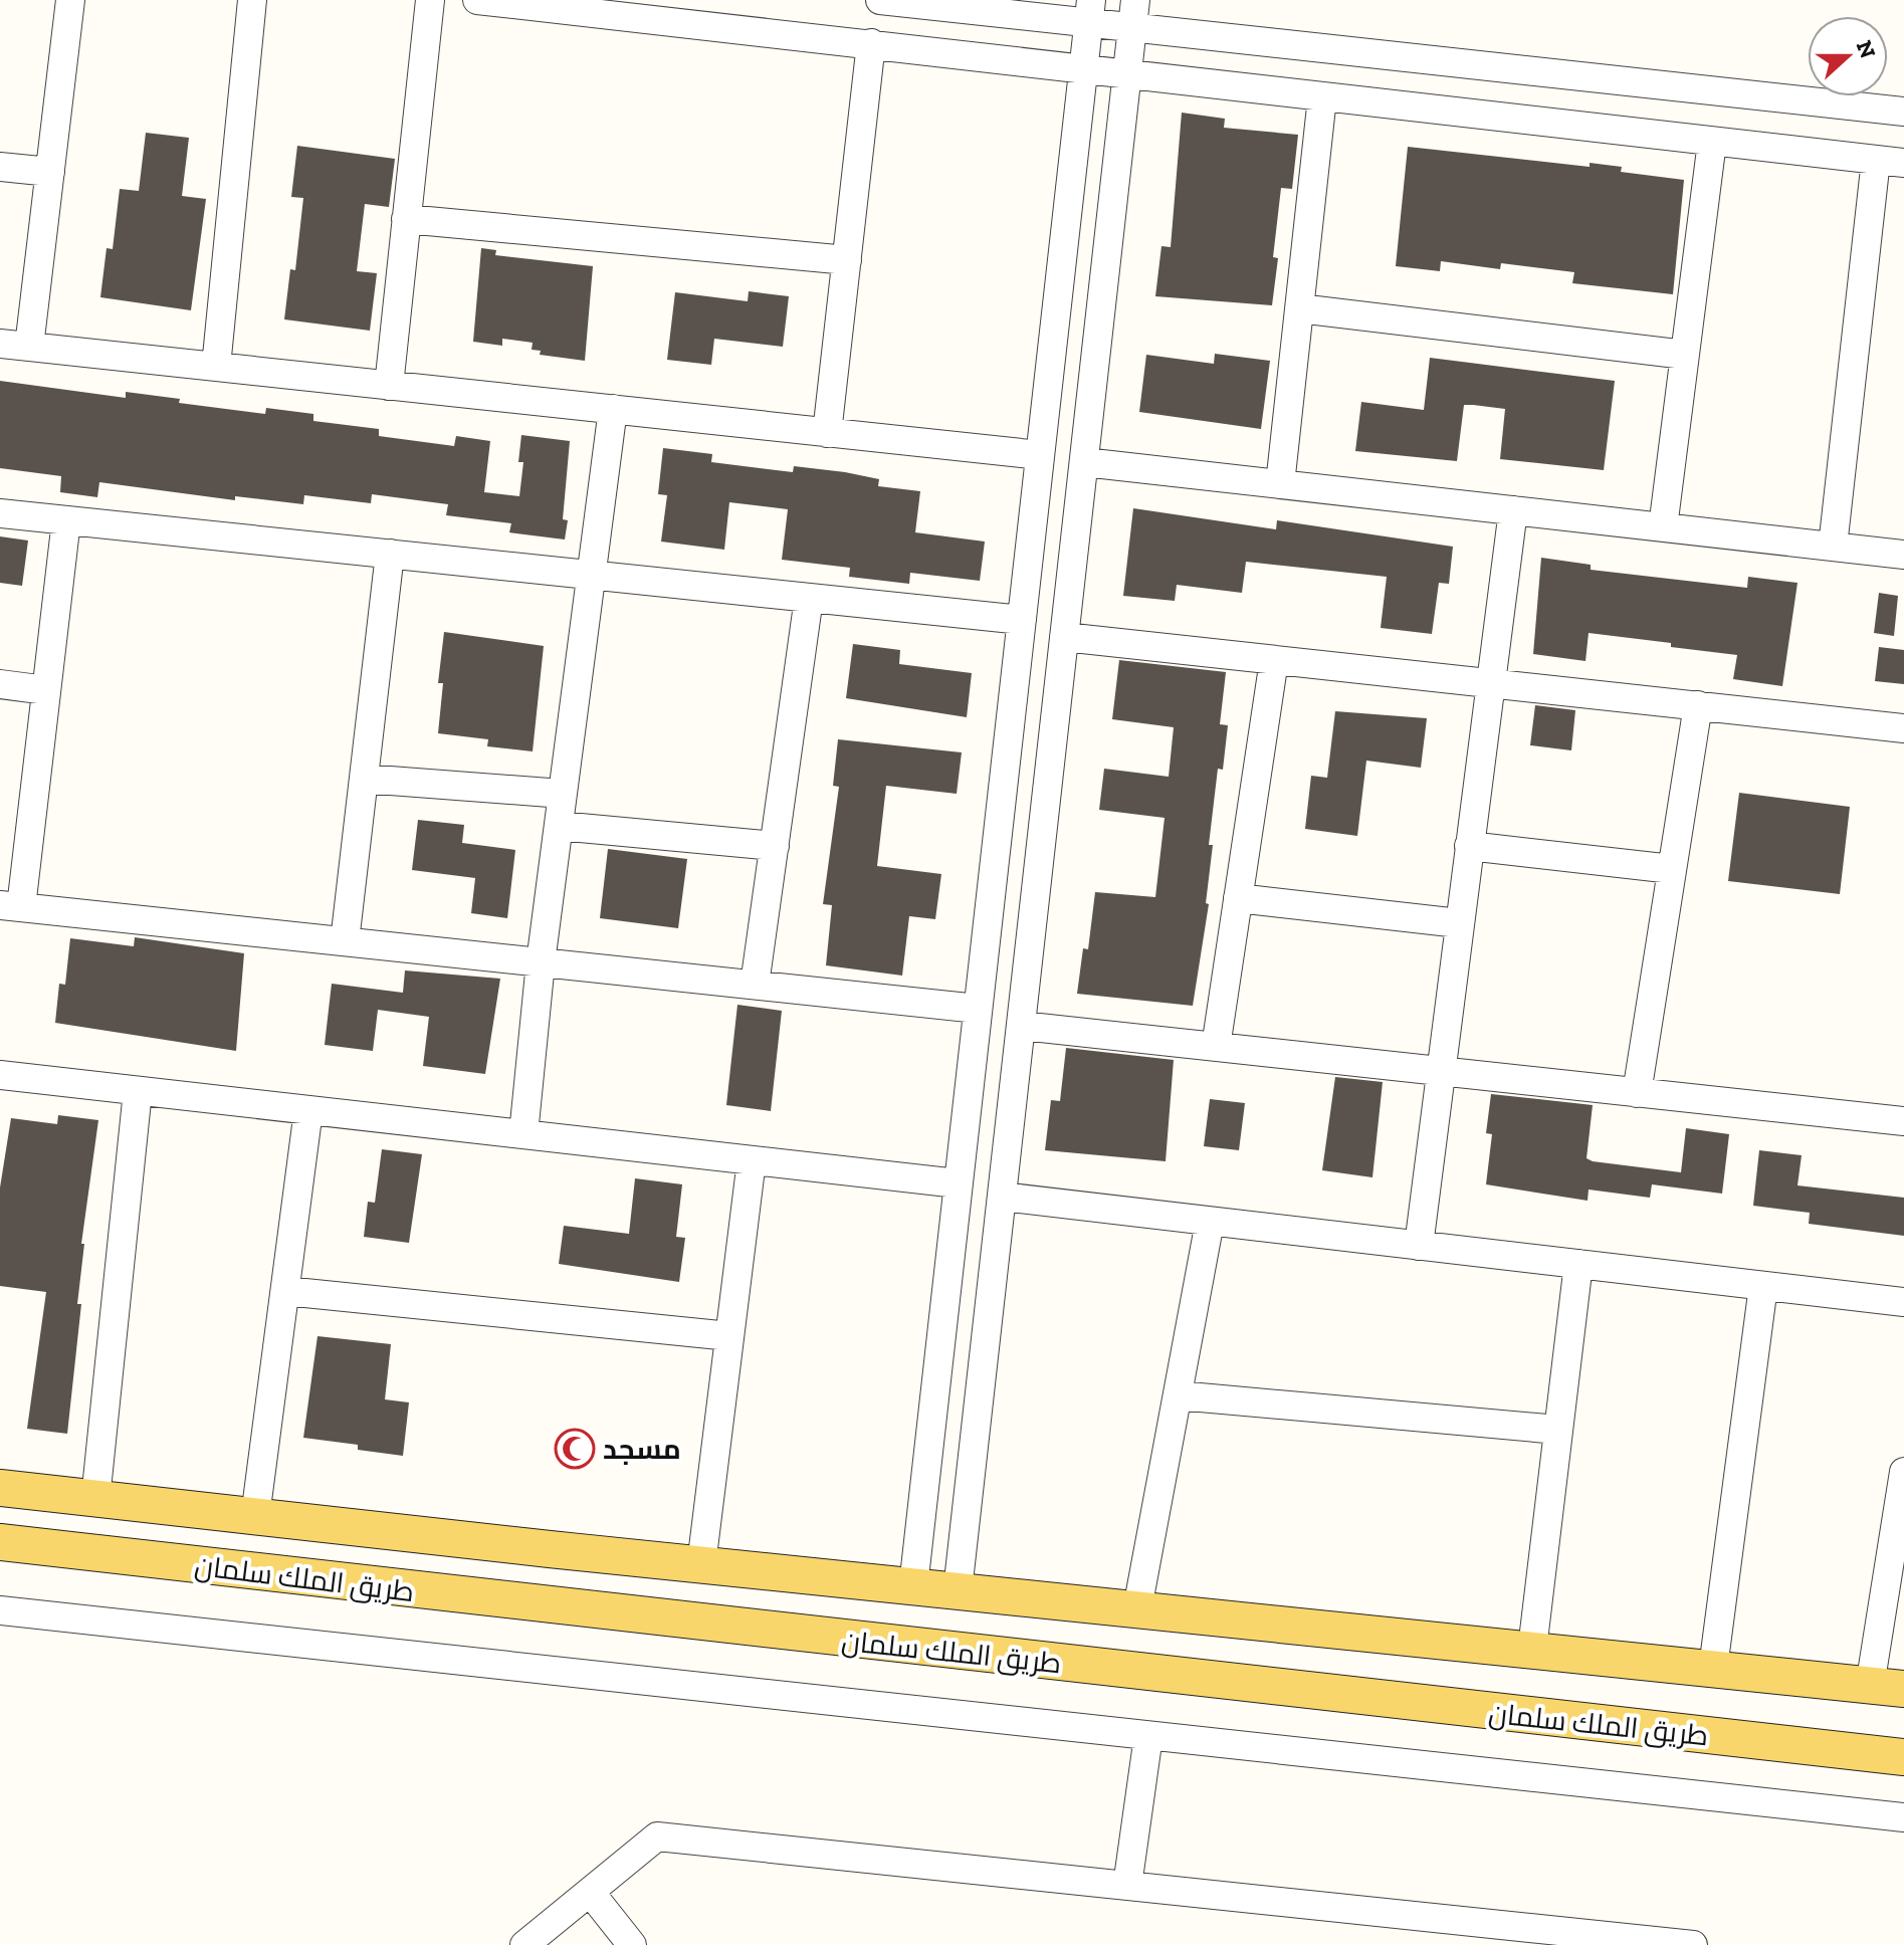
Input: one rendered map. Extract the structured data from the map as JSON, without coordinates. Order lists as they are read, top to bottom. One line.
{"streets":{"main road":["طريق الملك سلمان"]},"places":{"mosque":["مسجد"]},"north":"right"}
